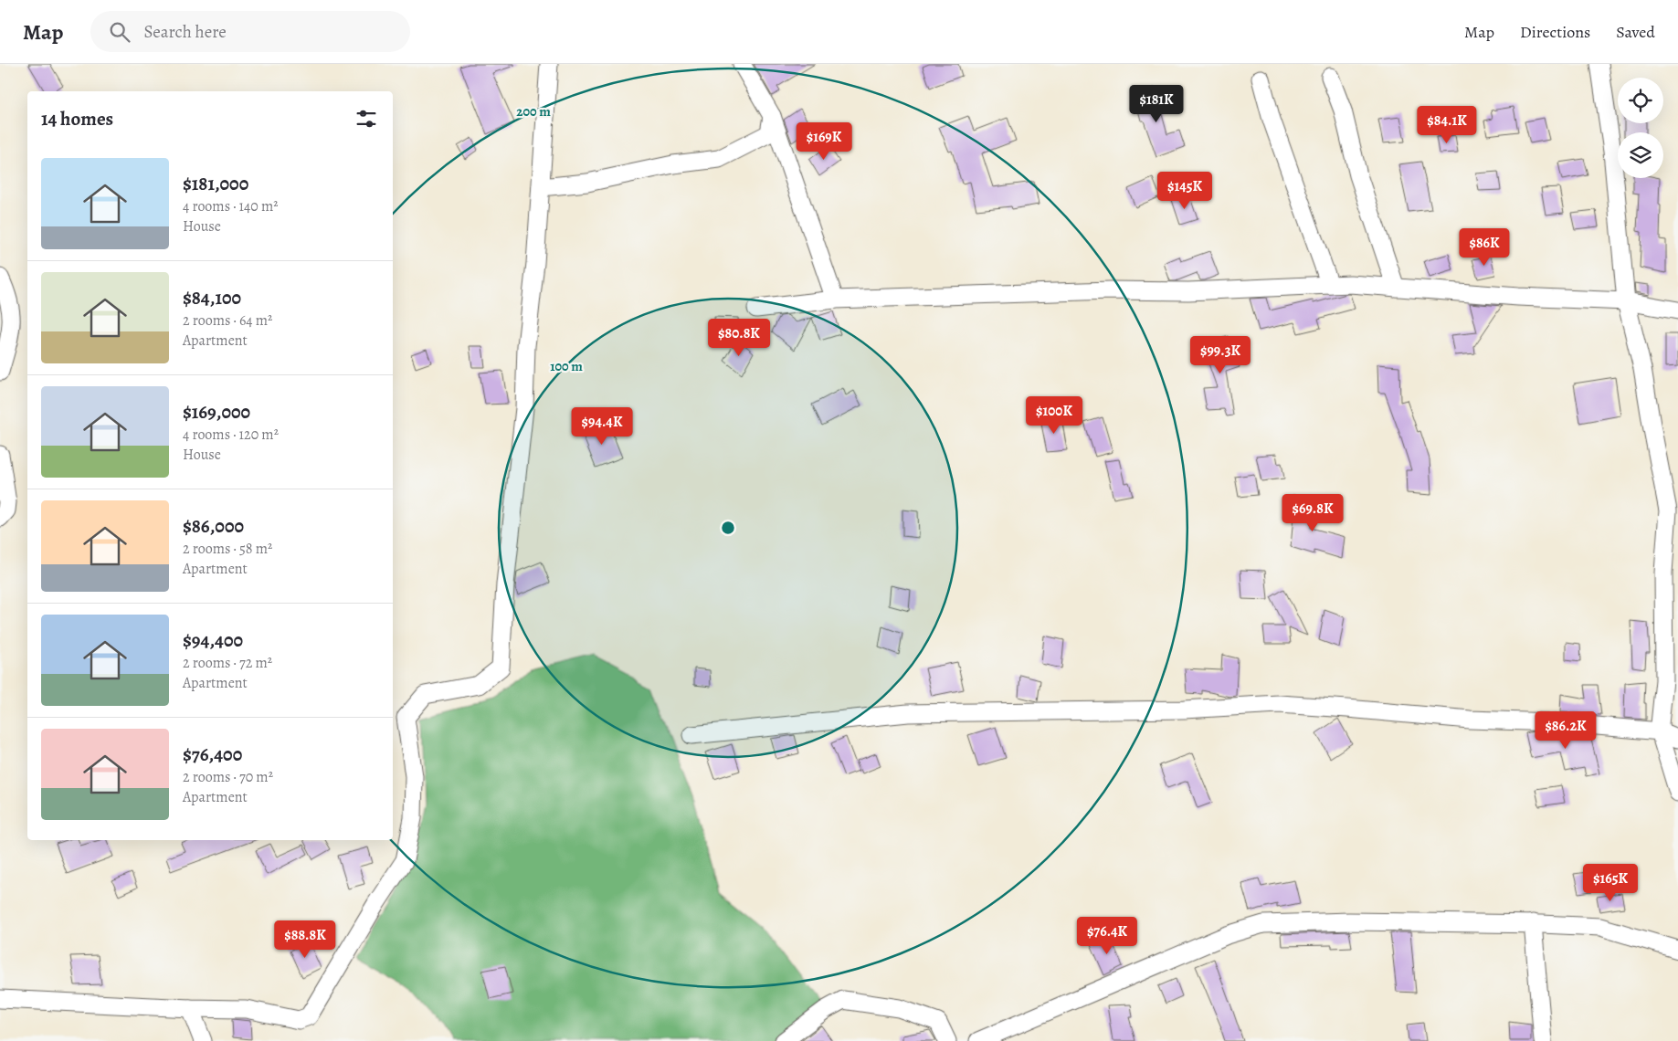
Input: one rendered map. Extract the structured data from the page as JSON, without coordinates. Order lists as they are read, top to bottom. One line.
{"page":{"header":"Map","search":"Search here","nav":["Map","Directions","Saved"],"price":["$181K","$84.1K","$169K","$145K","$86K","$80.8K","$99.3K","$100K","$94.4K","$69.8K","$86.2K","$165K","$76.4K","$88.8K"],"heading":"14 homes","list":[{"name":"$181,000","note":"4 rooms · 140 m² · House"},{"name":"$84,100","note":"2 rooms · 64 m² · Apartment"},{"name":"$169,000","note":"4 rooms · 120 m² · House"},{"name":"$86,000","note":"2 rooms · 58 m² · Apartment"},{"name":"$94,400","note":"2 rooms · 72 m² · Apartment"},{"name":"$76,400","note":"2 rooms · 70 m² · Apartment"}]},"rings":["200 m","100 m"]}
